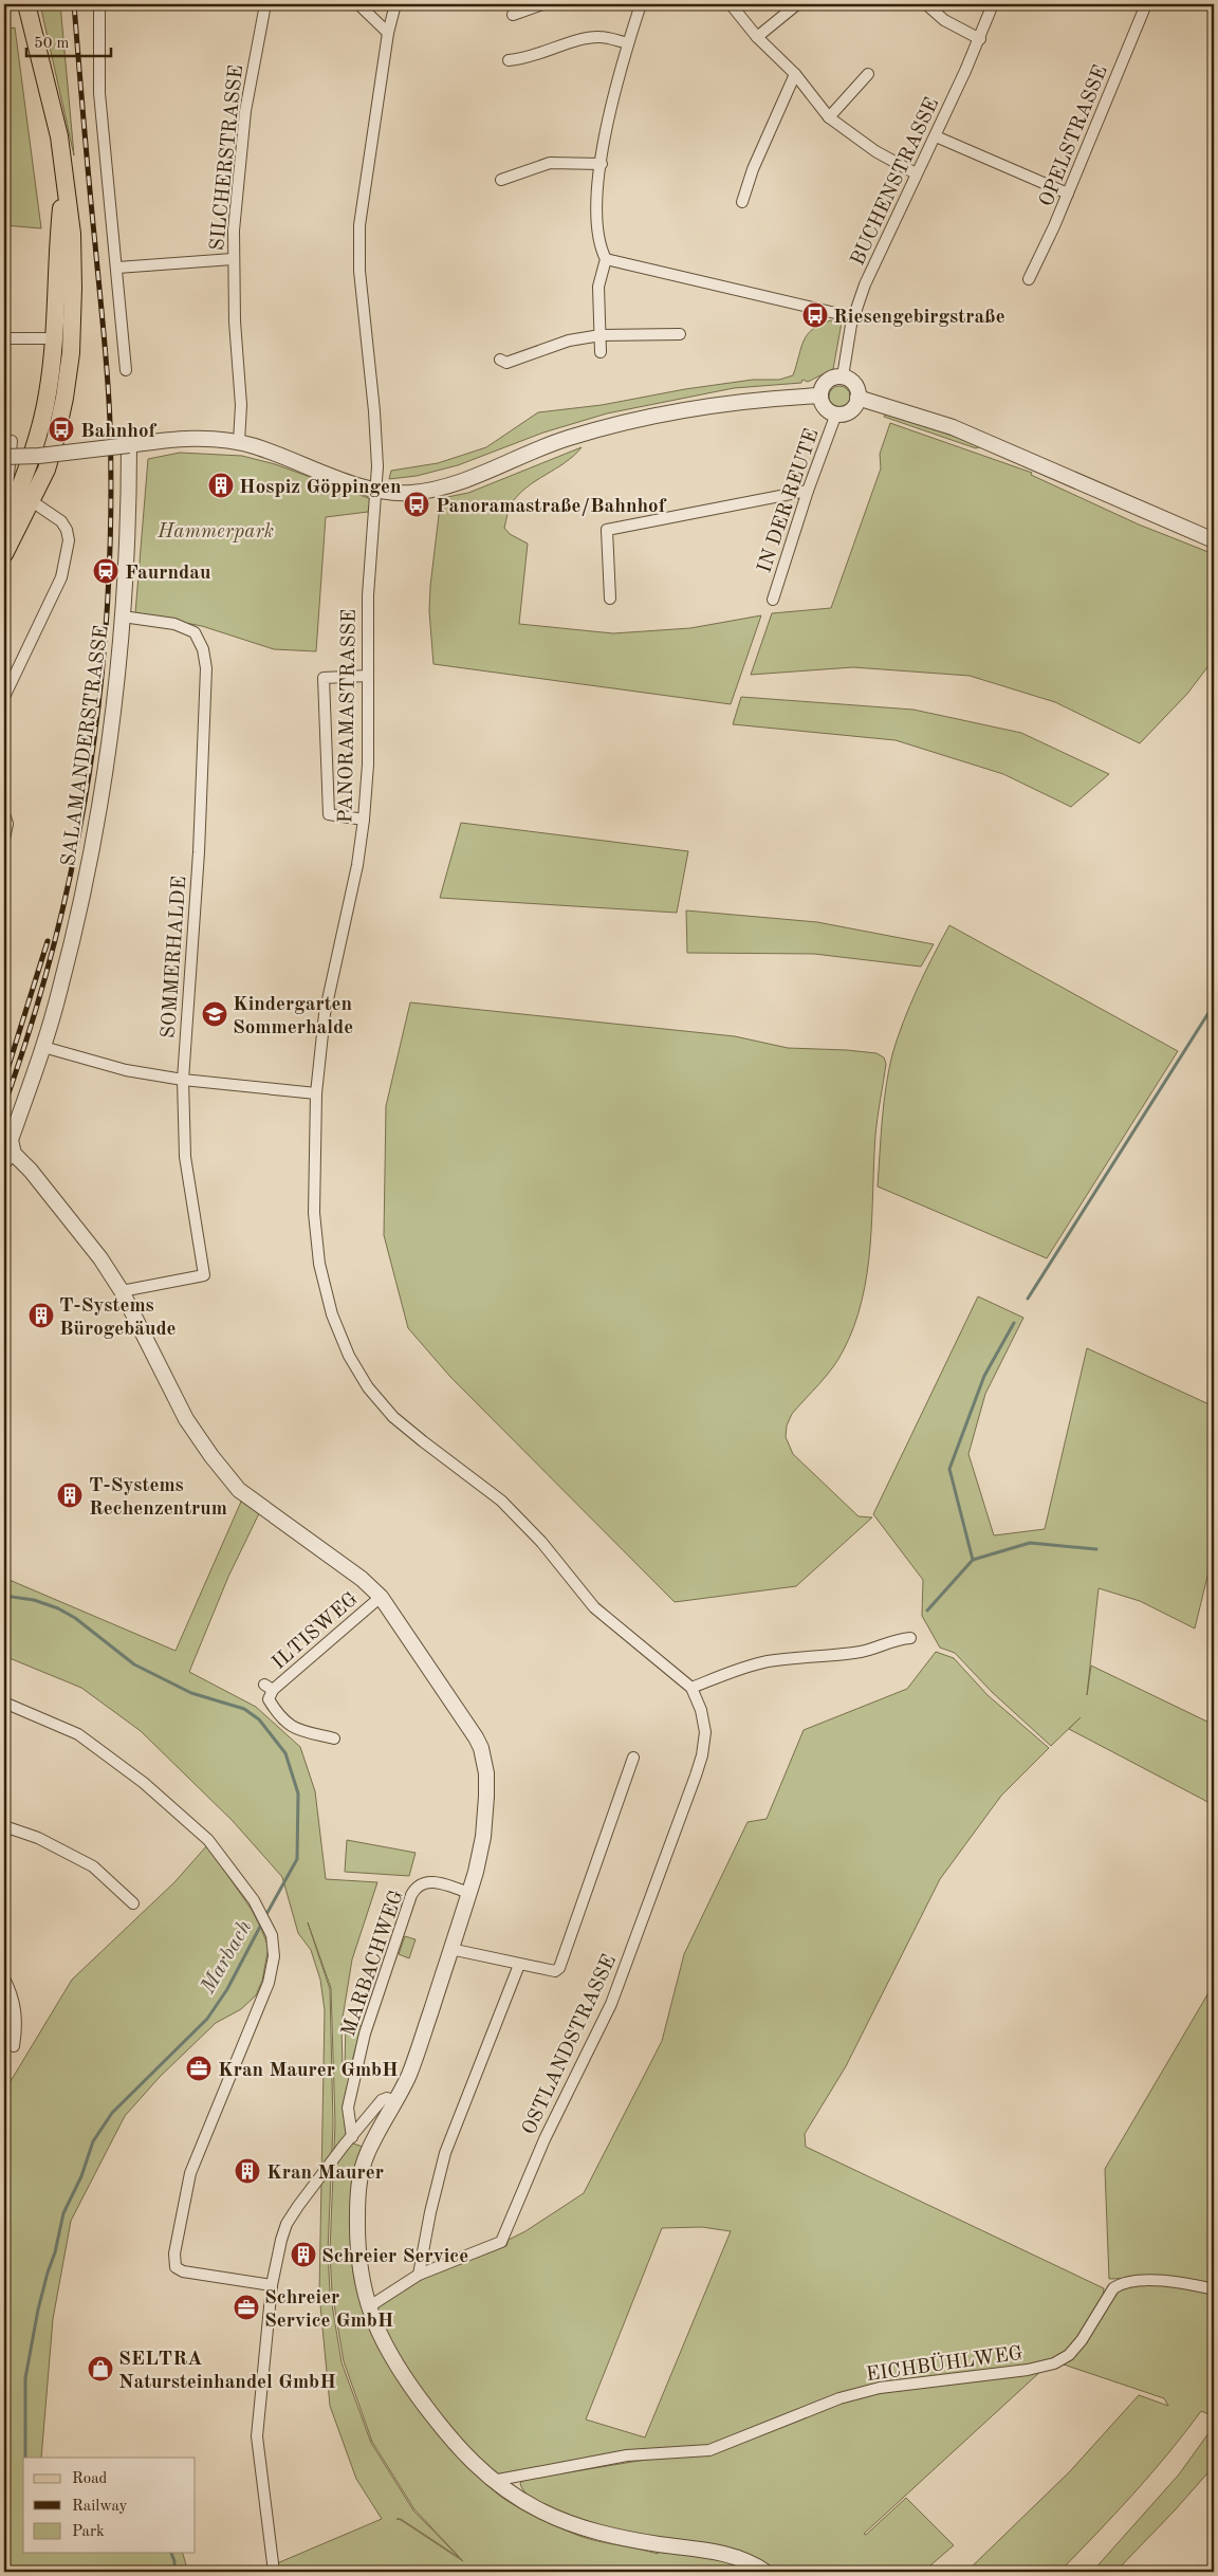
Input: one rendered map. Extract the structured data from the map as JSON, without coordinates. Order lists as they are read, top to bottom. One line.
{"streets":{"street":["OPELSTRASSE","SILCHERSTRASSE","BUCHENSTRASSE","IN DER REUTE","PANORAMASTRASSE","SALAMANDERSTRASSE","SOMMERHALDE","ILTISWEG","MARBACHWEG","OSTLANDSTRASSE","EICHBÜHLWEG"]},"crossings":[["BUCHENSTRASSE","IN DER REUTE"],["PANORAMASTRASSE","OSTLANDSTRASSE"],["SALAMANDERSTRASSE","SOMMERHALDE"]],"water":["Marbach"],"parks":["Hammerpark"],"places":{"bus stop":["Riesengebirgstraße","Bahnhof","Panoramastraße/Bahnhof"],"building":["Hospiz Göppingen","T-Systems Bürogebäude","T-Systems Rechenzentrum","Kran Maurer","Schreier Service"],"station":["Faurndau"],"school or university":["Kindergarten Sommerhalde"],"office":["Kran Maurer GmbH","Schreier Service GmbH"],"shop":["SELTRA Natursteinhandel GmbH"]},"legend":["Road","Railway","Park"],"scale_bar":"50 m"}
